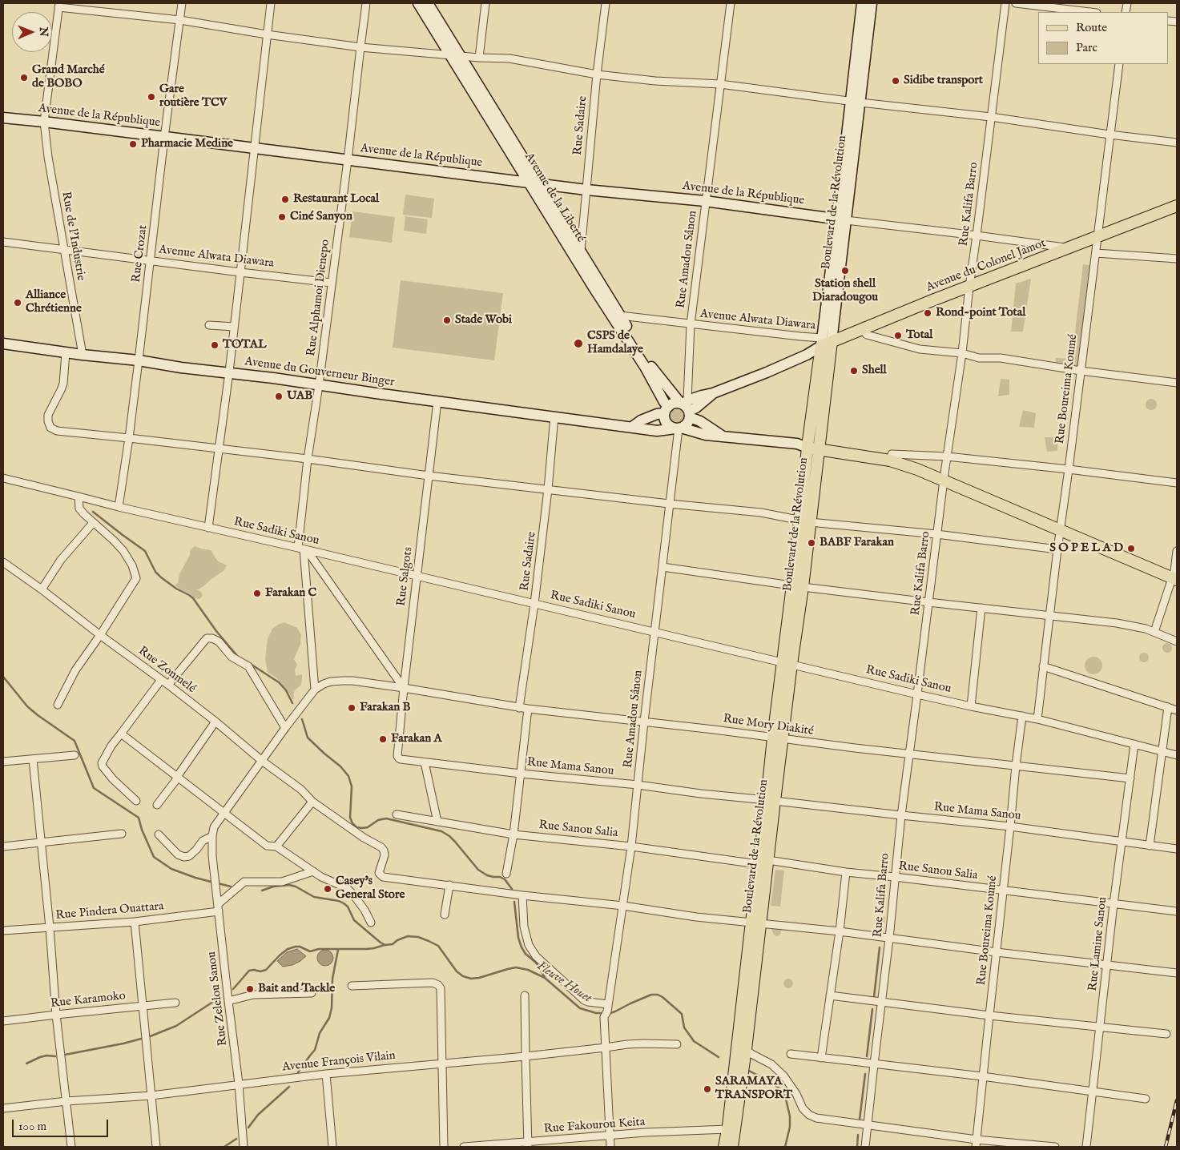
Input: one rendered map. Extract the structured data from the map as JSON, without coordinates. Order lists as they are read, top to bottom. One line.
{"streets":{"main road":["Avenue de la République","Avenue de la Liberté","Boulevard de la Révolution","Avenue du Colonel Jamot","Avenue du Gouverneur Binger"],"street":["Rue Sadaire","Rue Kalifa Barro","Rue de l'Industrie","Rue Crozat","Avenue Alwata Diawara","Rue Amadou Sânon","Rue Alphamoi Dienepo","Rue Boureima Koumé","Rue Sadiki Sanou","Rue Salgots","Rue Zonmelé","Rue Mory Diakité","Rue Mama Sanou","Rue Sanou Salia","Rue Pindera Ouattara","Rue Lamine Sanou","Rue Zelelou Sanou","Rue Karamoko","Avenue François Vilain","Rue Fakourou Keita"]},"crossings":[["Avenue de la République","Rue Sadaire"],["Avenue de la République","Avenue de la Liberté"],["Avenue de la République","Boulevard de la Révolution"],["Avenue de la République","Rue de l'Industrie"],["Avenue de la République","Rue Crozat"],["Avenue de la République","Rue Amadou Sânon"],["Avenue de la République","Rue Alphamoi Dienepo"],["Rue Sadaire","Avenue de la Liberté"],["Rue Sadaire","Avenue du Gouverneur Binger"],["Rue Sadaire","Rue Sadiki Sanou"],["Rue Sadaire","Rue Mory Diakité"],["Avenue de la Liberté","Avenue Alwata Diawara"],["Avenue de la Liberté","Rue Amadou Sânon"],["Avenue de la Liberté","Avenue du Colonel Jamot"],["Avenue de la Liberté","Avenue du Gouverneur Binger"],["Boulevard de la Révolution","Avenue Alwata Diawara"],["Boulevard de la Révolution","Avenue du Colonel Jamot"],["Boulevard de la Révolution","Avenue du Gouverneur Binger"],["Boulevard de la Révolution","Rue Sadiki Sanou"],["Boulevard de la Révolution","Rue Mory Diakité"],["Boulevard de la Révolution","Rue Mama Sanou"],["Boulevard de la Révolution","Rue Sanou Salia"],["Rue Kalifa Barro","Avenue du Colonel Jamot"],["Rue Kalifa Barro","Rue Sadiki Sanou"],["Rue Kalifa Barro","Rue Mory Diakité"],["Rue Kalifa Barro","Rue Mama Sanou"],["Rue Kalifa Barro","Rue Sanou Salia"],["Rue de l'Industrie","Avenue Alwata Diawara"],["Rue de l'Industrie","Avenue du Gouverneur Binger"],["Rue Crozat","Avenue Alwata Diawara"],["Rue Crozat","Avenue du Gouverneur Binger"],["Rue Crozat","Rue Sadiki Sanou"],["Avenue Alwata Diawara","Rue Amadou Sânon"],["Avenue Alwata Diawara","Avenue du Colonel Jamot"],["Avenue Alwata Diawara","Rue Alphamoi Dienepo"],["Rue Amadou Sânon","Avenue du Colonel Jamot"],["Rue Amadou Sânon","Avenue du Gouverneur Binger"],["Rue Amadou Sânon","Rue Sadiki Sanou"],["Rue Amadou Sânon","Rue Mory Diakité"],["Rue Amadou Sânon","Rue Mama Sanou"],["Rue Amadou Sânon","Rue Sanou Salia"],["Rue Amadou Sânon","Avenue François Vilain"],["Rue Amadou Sânon","Rue Fakourou Keita"],["Avenue du Colonel Jamot","Avenue du Gouverneur Binger"],["Avenue du Colonel Jamot","Rue Boureima Koumé"],["Rue Alphamoi Dienepo","Avenue du Gouverneur Binger"],["Rue Alphamoi Dienepo","Rue Sadiki Sanou"],["Rue Alphamoi Dienepo","Rue Mory Diakité"],["Avenue du Gouverneur Binger","Rue Salgots"],["Rue Boureima Koumé","Rue Sadiki Sanou"],["Rue Boureima Koumé","Rue Mory Diakité"],["Rue Boureima Koumé","Rue Mama Sanou"],["Rue Boureima Koumé","Rue Sanou Salia"],["Rue Sadiki Sanou","Rue Salgots"],["Rue Sadiki Sanou","Rue Lamine Sanou"],["Rue Salgots","Rue Mory Diakité"],["Rue Salgots","Rue Mama Sanou"],["Rue Mory Diakité","Rue Lamine Sanou"],["Rue Mama Sanou","Rue Lamine Sanou"],["Rue Sanou Salia","Rue Lamine Sanou"],["Rue Pindera Ouattara","Rue Zelelou Sanou"],["Rue Zelelou Sanou","Avenue François Vilain"]],"water":["Fleuve Houet"],"places":["Grand Marché de BOBO","Sidibe transport","Gare routière TCV","Pharmacie Medine","Restaurant Local","Ciné Sanyon","Station shell Diaradougou","Alliance Chrétienne","Rond-point Total","Stade Wobi","Total","CSPS de Hamdalaye","TOTAL","Shell","UAB","BABF Farakan","S O P E L A D","Farakan C","Farakan B","Farakan A","Casey's General Store","Bait and Tackle","SARAMAYA TRANSPORT"],"legend":["Route","Parc"],"scale_bar":"100 m","north":"right"}
